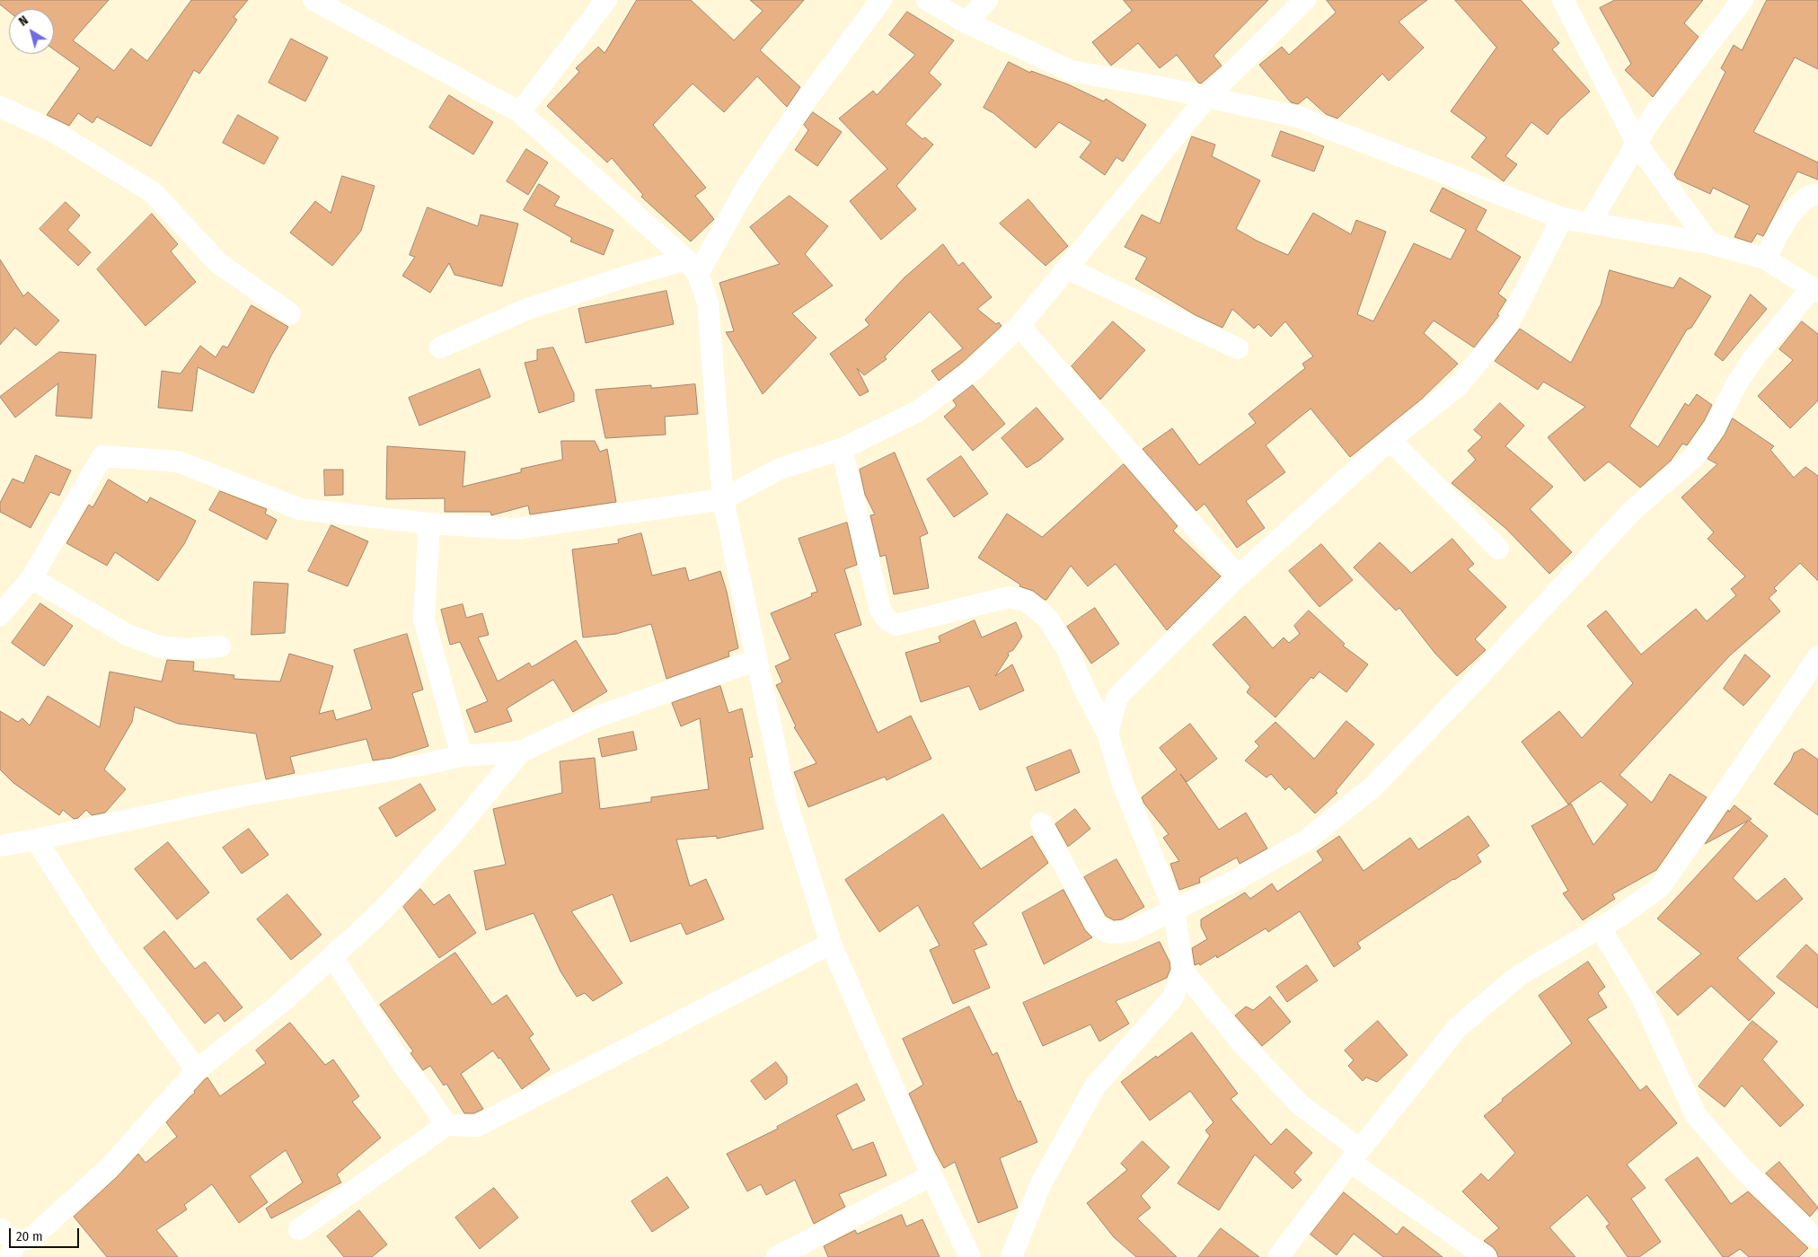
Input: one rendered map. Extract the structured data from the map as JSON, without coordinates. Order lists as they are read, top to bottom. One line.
{"scale_bar":"20 m","north":"top left"}
